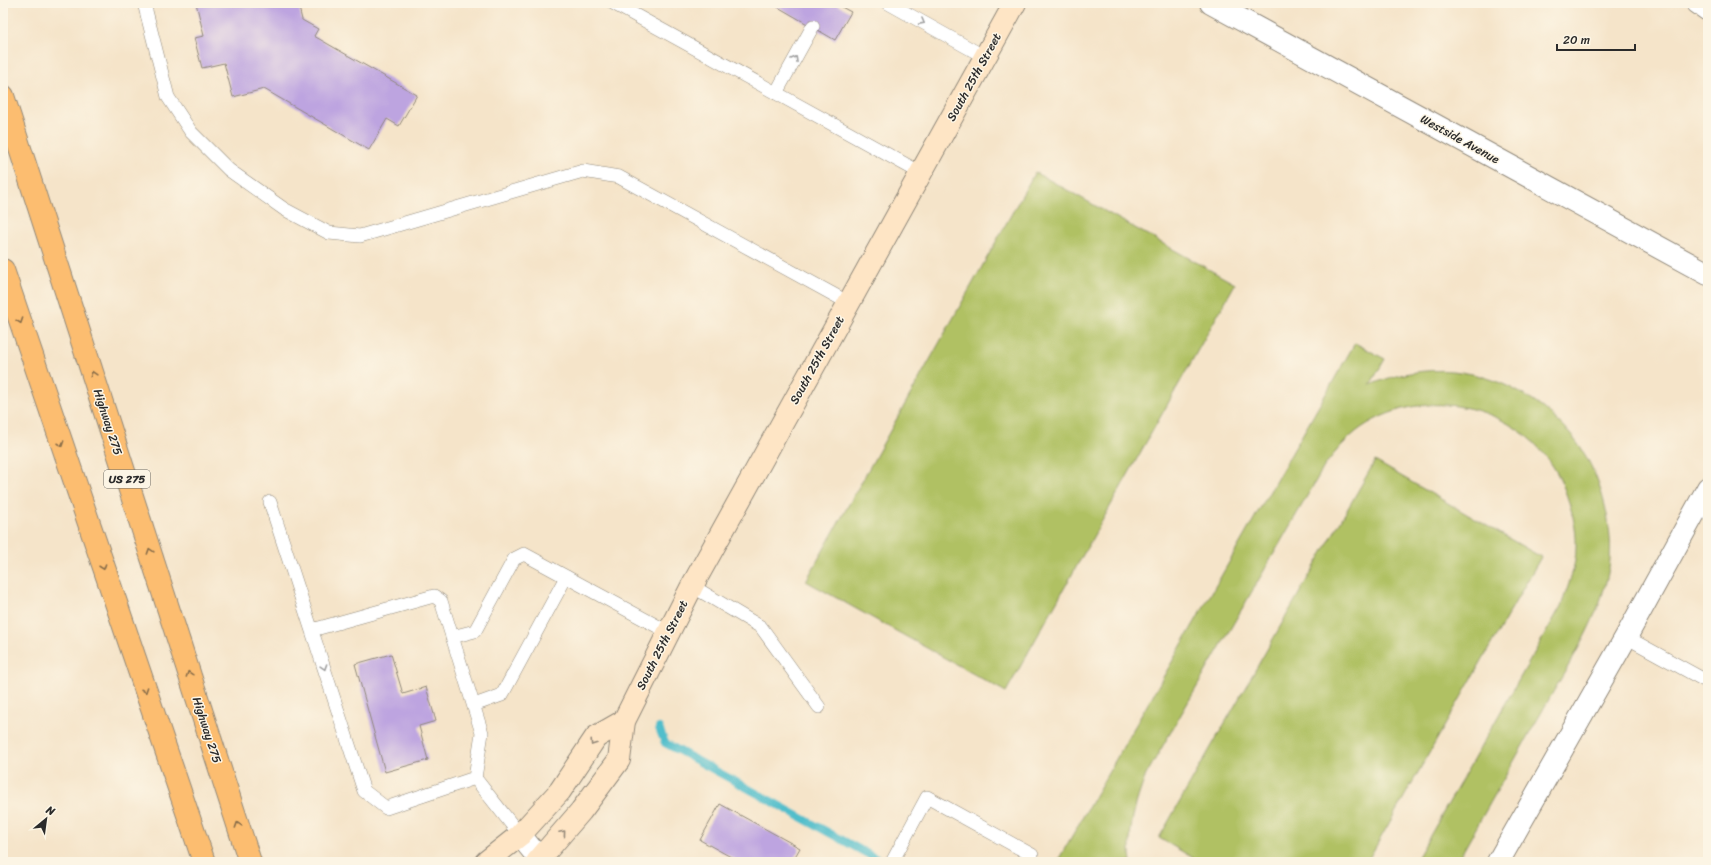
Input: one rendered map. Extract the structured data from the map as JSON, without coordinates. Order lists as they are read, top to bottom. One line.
{"streets":{"highway":["Highway 275","US 275"],"main road":["South 25th Street"],"street":["Westside Avenue"]},"scale_bar":"20 m","north":"top right"}
